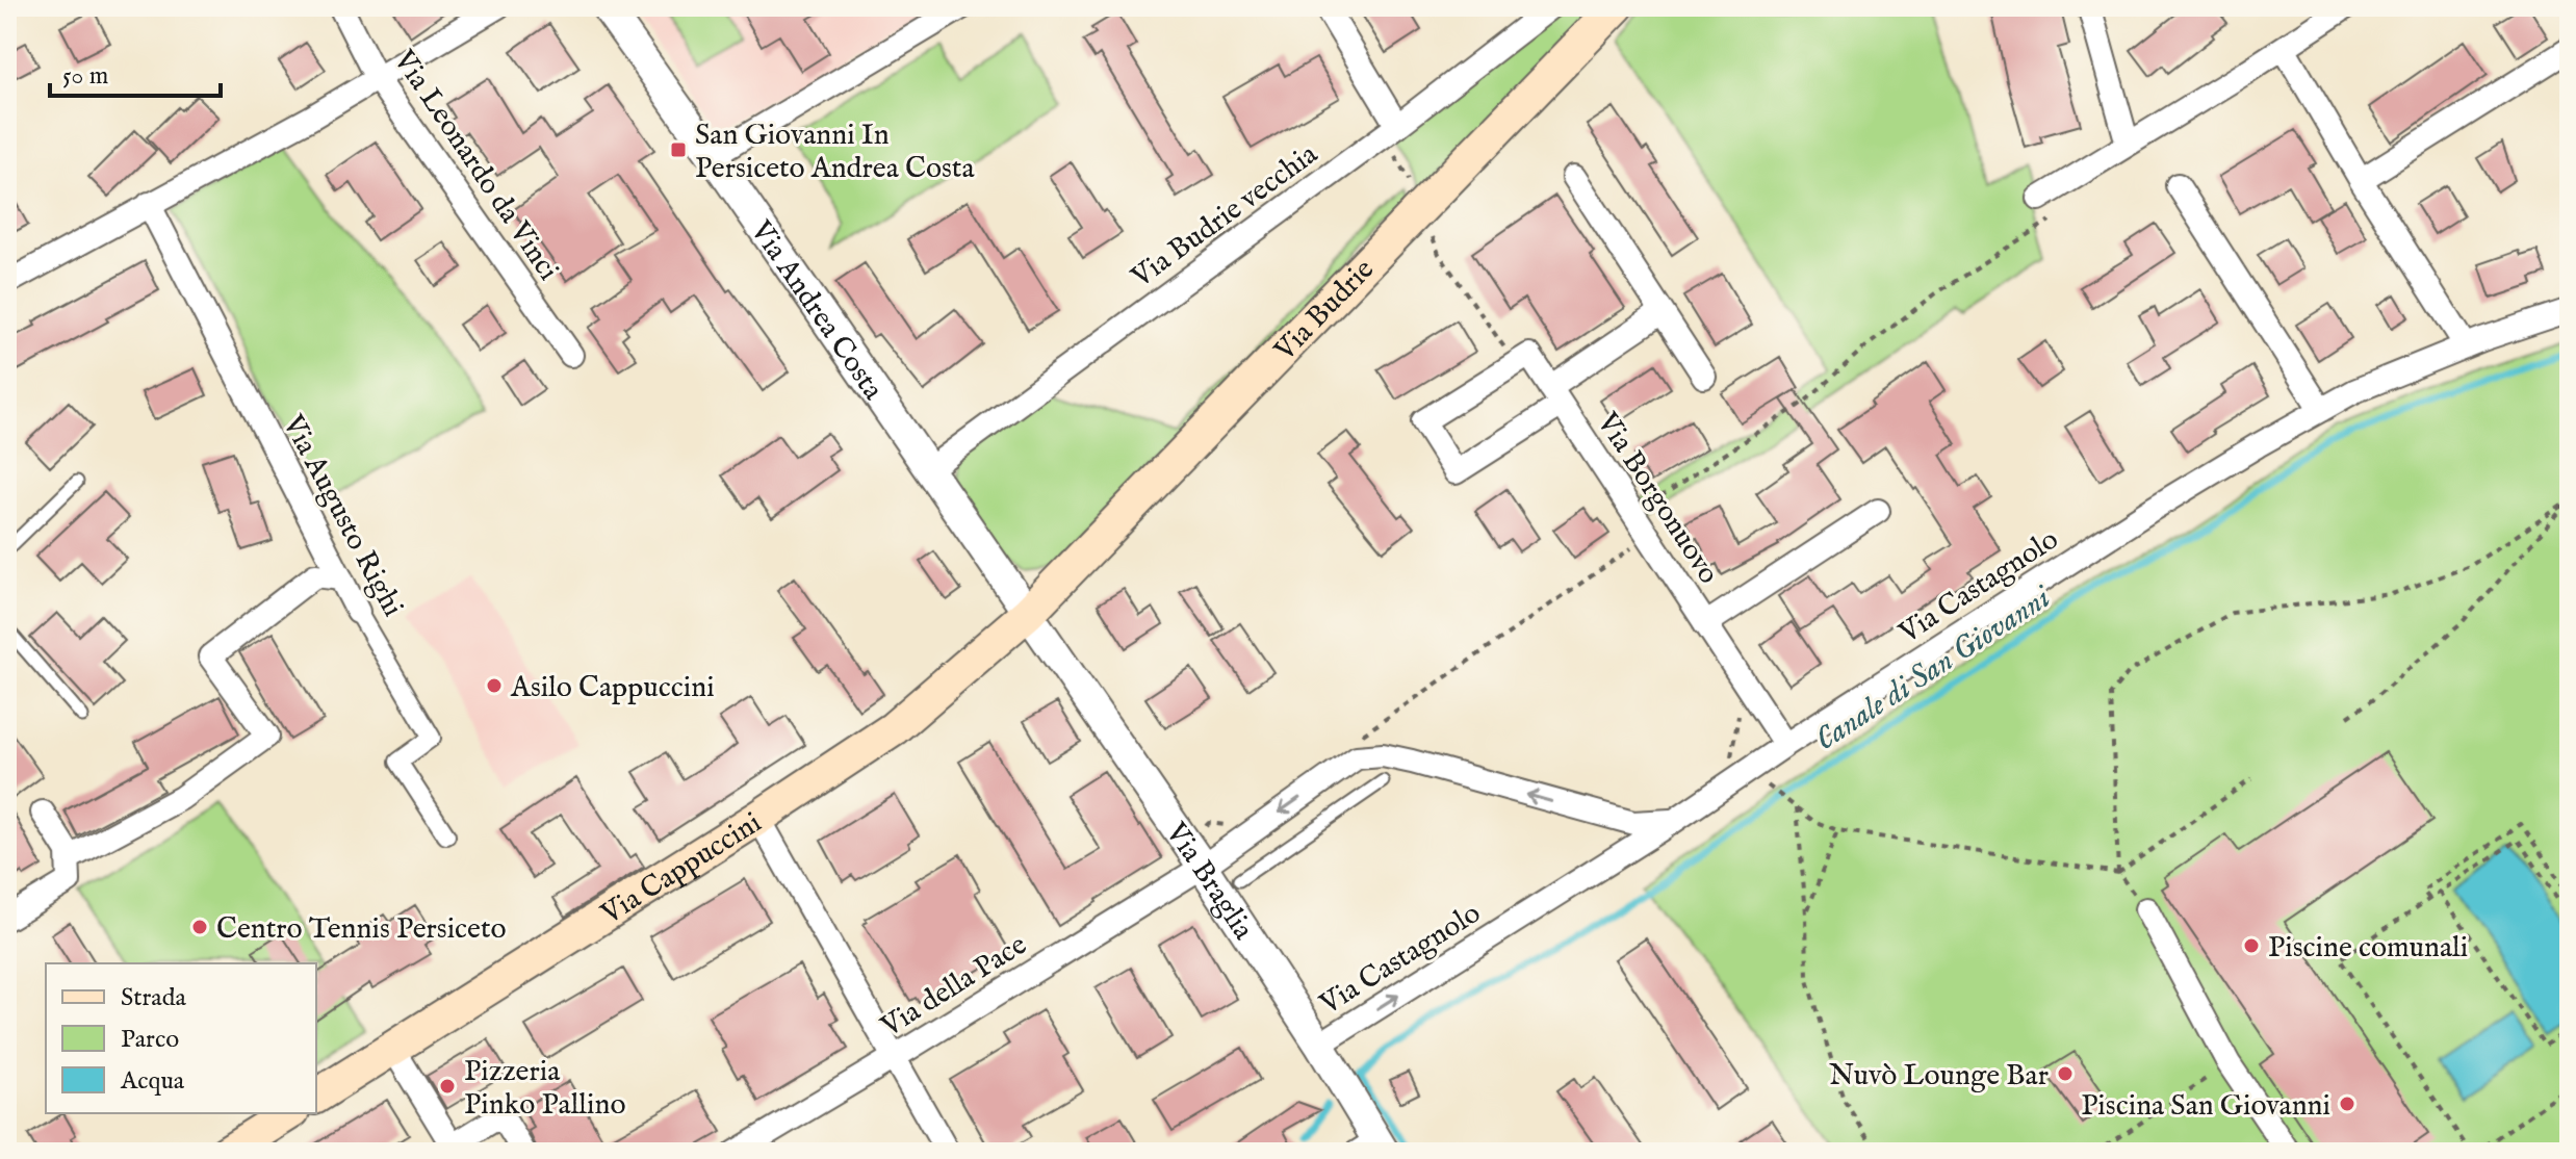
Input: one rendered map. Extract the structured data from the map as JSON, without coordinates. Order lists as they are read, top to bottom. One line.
{"streets":{"main road":["Via Budrie","Via Cappuccini"],"street":["Via Leonardo da Vinci","Via Budrie vecchia","Via Andrea Costa","Via Borgonuovo","Via Augusto Righi","Via Castagnolo","Via Braglia","Via della Pace"]},"crossings":[["Via Budrie vecchia","Via Andrea Costa"],["Via Andrea Costa","Via Budrie"],["Via Andrea Costa","Via Cappuccini"],["Via Andrea Costa","Via Braglia"],["Via Budrie","Via Cappuccini"],["Via Budrie","Via Braglia"],["Via Borgonuovo","Via Castagnolo"],["Via Castagnolo","Via Braglia"],["Via Cappuccini","Via Braglia"],["Via Braglia","Via della Pace"]],"water":["Canale di San Giovanni"],"places":{"transit":["San Giovanni In Persiceto Andrea Costa"],"other":["Asilo Cappuccini","Centro Tennis Persiceto","Piscine comunali","Nuvò Lounge Bar","Pizzeria Pinko Pallino","Piscina San Giovanni"]},"legend":["Strada","Parco","Acqua"],"scale_bar":"50 m"}
